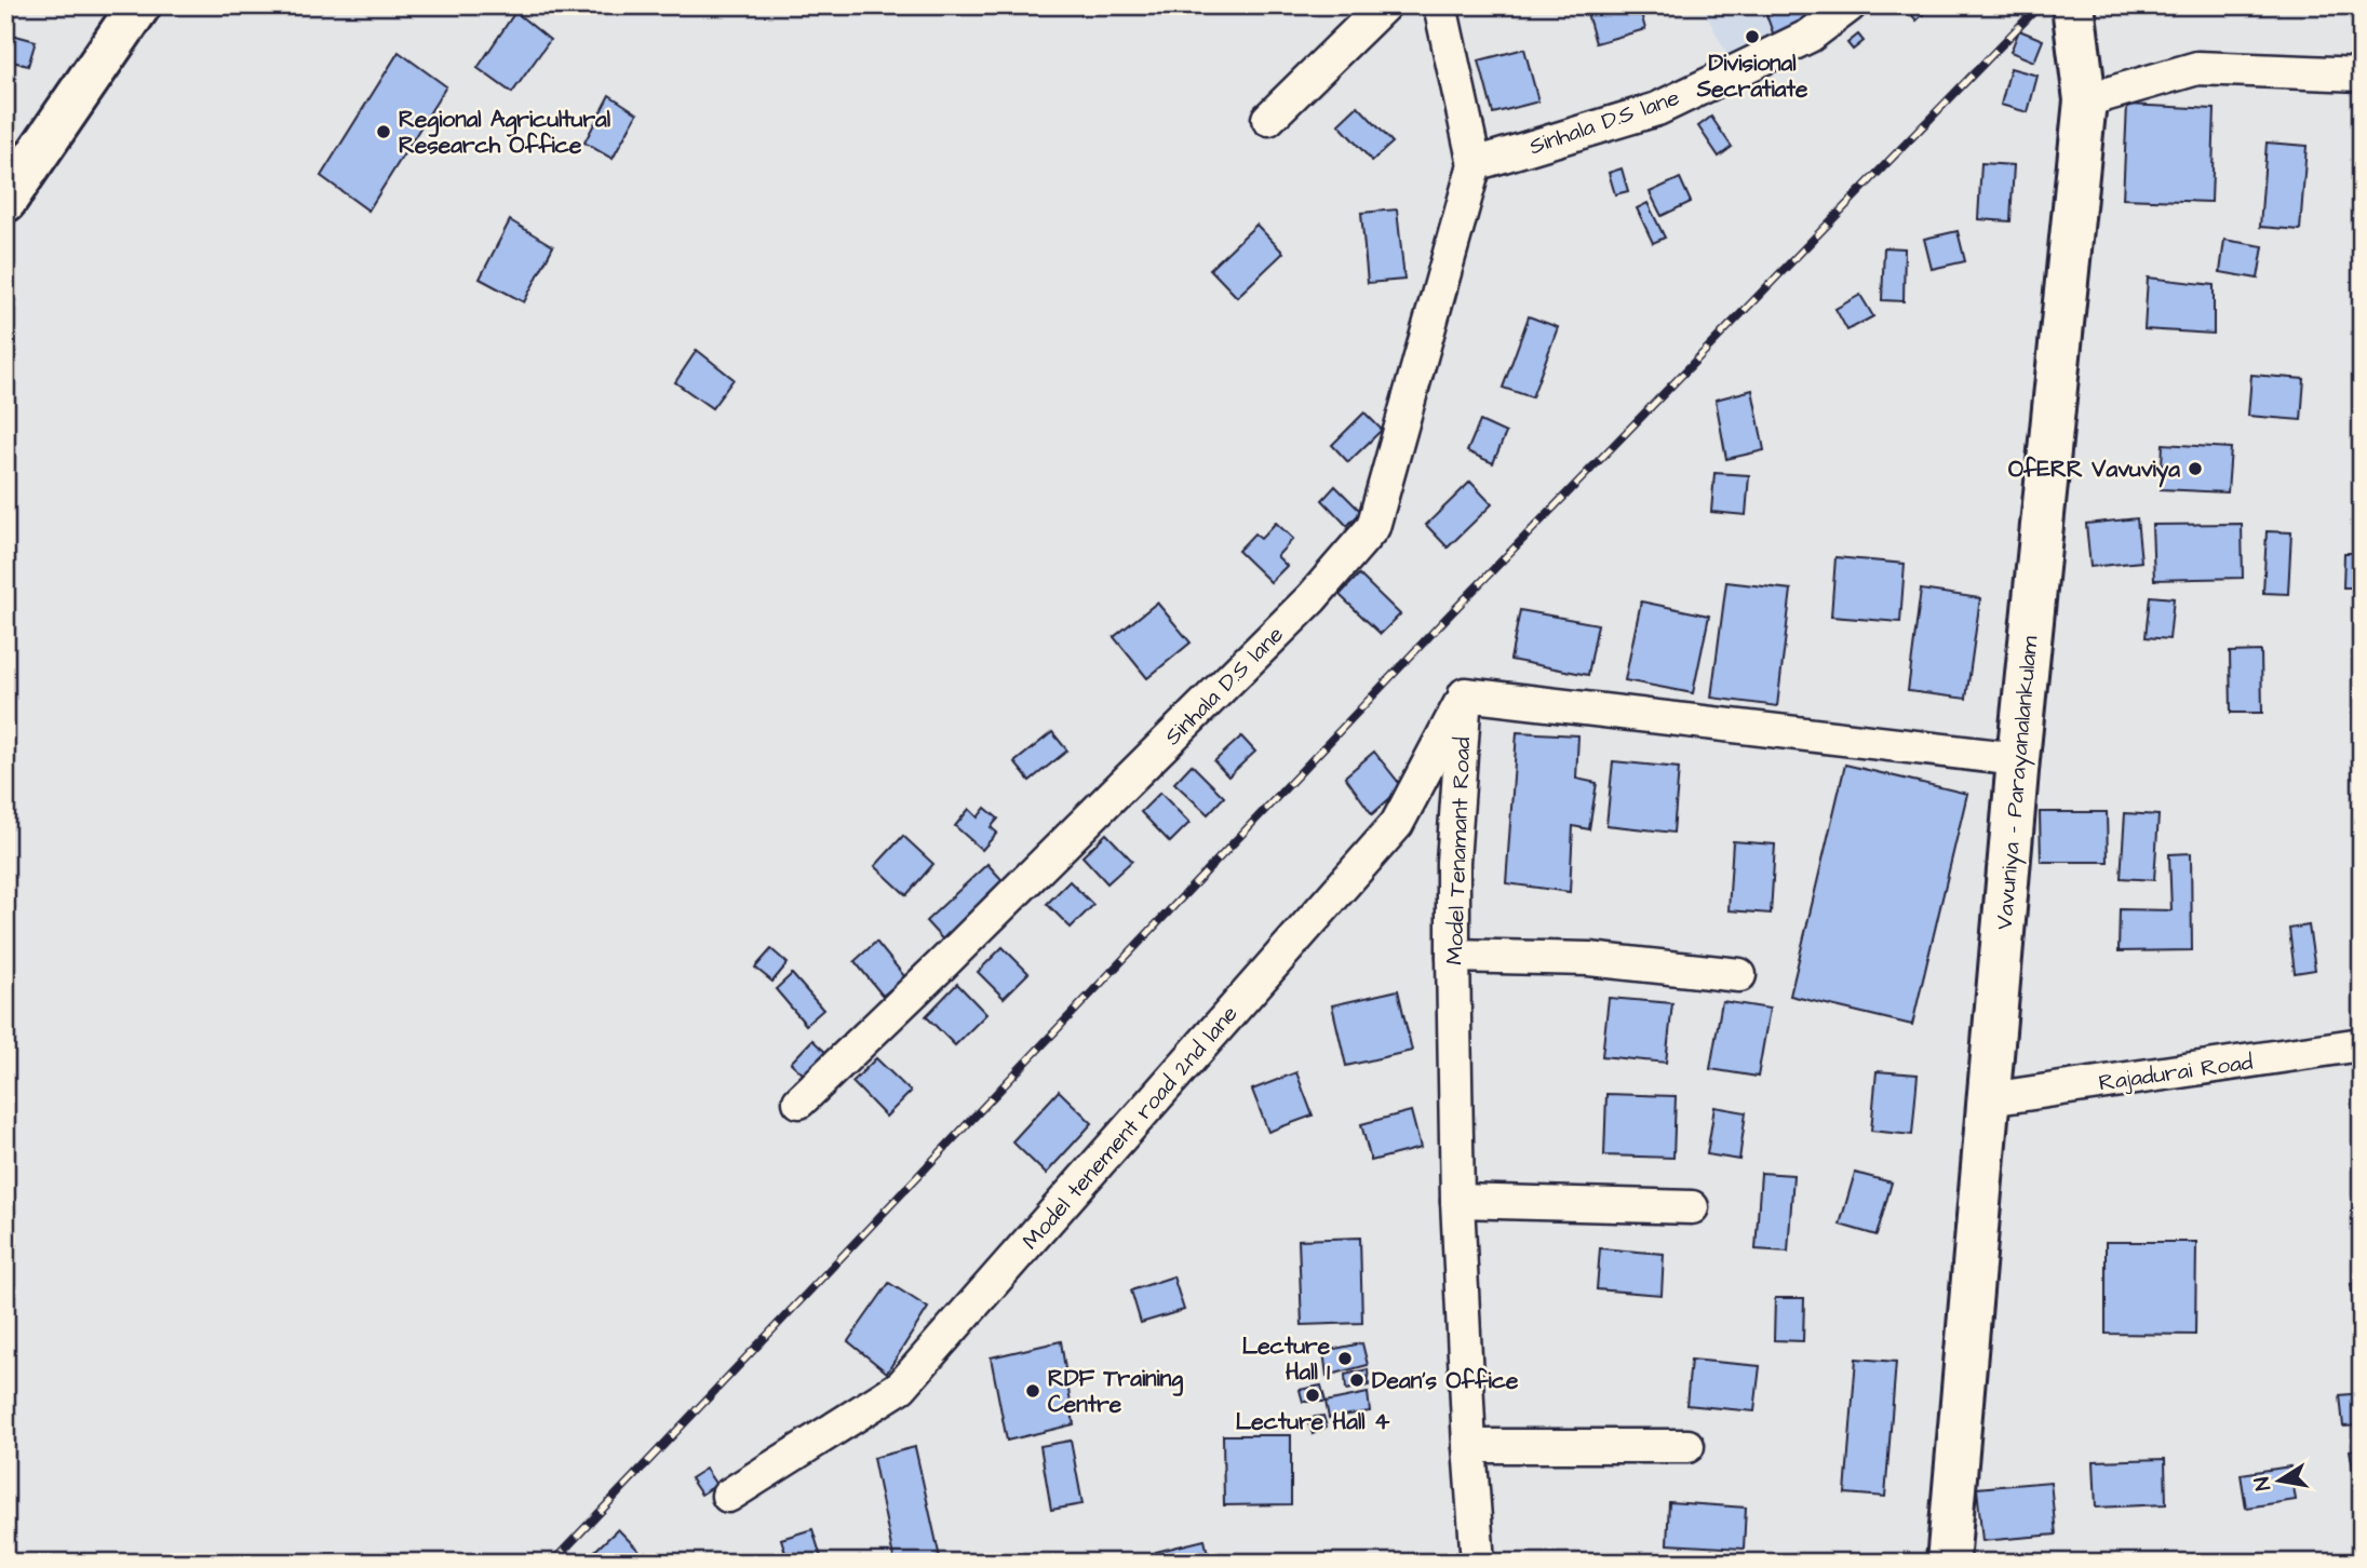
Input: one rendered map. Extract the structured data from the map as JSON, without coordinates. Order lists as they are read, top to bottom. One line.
{"streets":{"highway":["Vavuniya - Parayanalankulam"],"street":["Sinhala D.S lane","Model Tenamant Road","Rajadurai Road","Model tenement road 2nd lane"]},"crossings":[["Vavuniya - Parayanalankulam","Rajadurai Road"],["Model Tenamant Road","Model tenement road 2nd lane"]],"places":["Divisional Secratiate","Regional Agricultural Research Office","OfERR Vavuviya","Lecture Hall 1","Dean's Office","RDF Training Centre","Lecture Hall 4"],"north":"left"}
